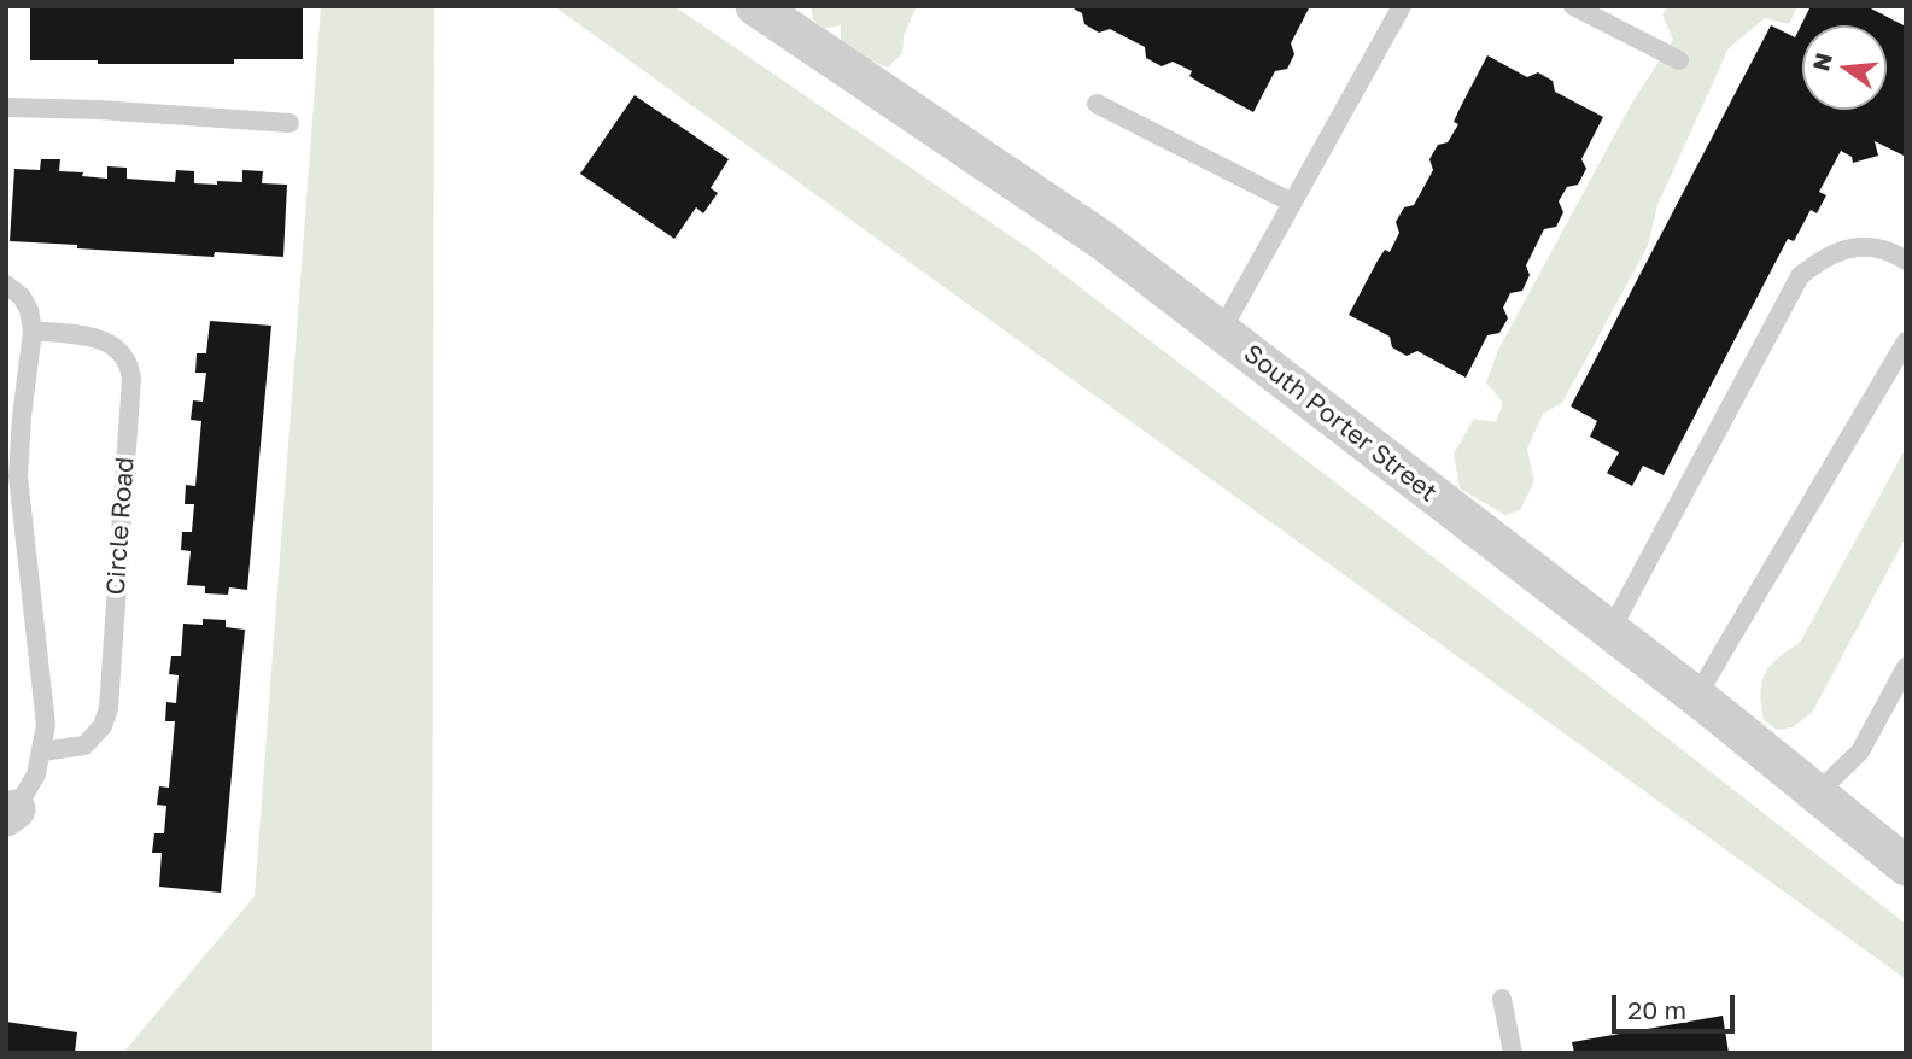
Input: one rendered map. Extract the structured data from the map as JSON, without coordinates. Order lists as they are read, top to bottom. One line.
{"streets":{"street":["South Porter Street"],"lane":["Circle Road"]},"scale_bar":"20 m","north":"left"}
